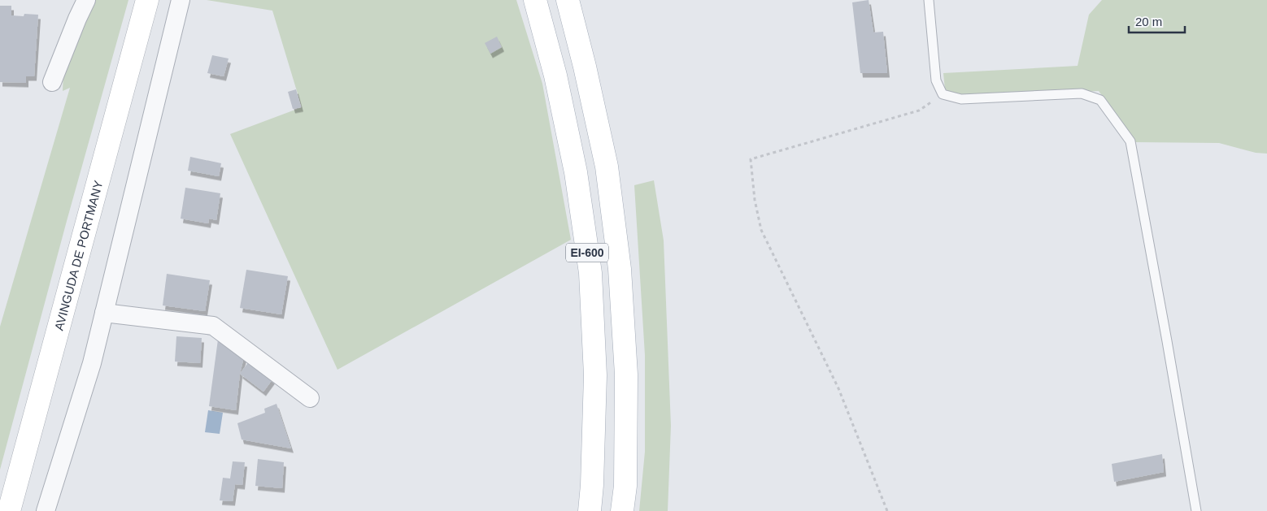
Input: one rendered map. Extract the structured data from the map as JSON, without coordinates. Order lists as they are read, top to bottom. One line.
{"streets":{"main road":["EI-600","AVINGUDA DE PORTMANY"]},"scale_bar":"20 m"}
